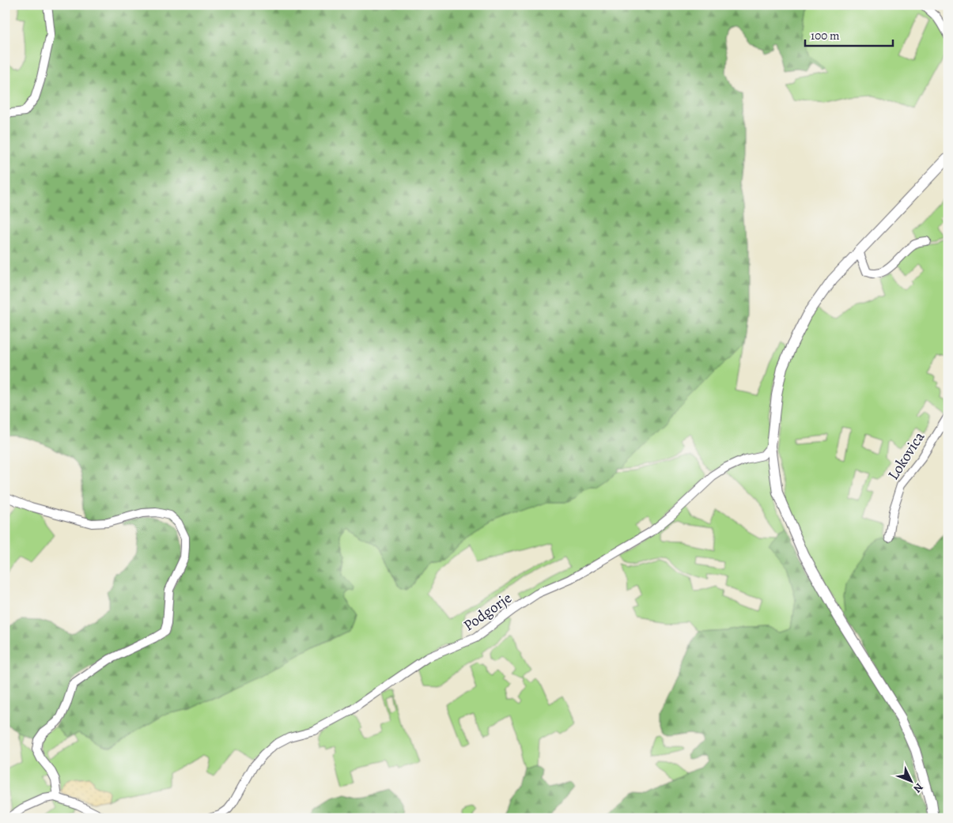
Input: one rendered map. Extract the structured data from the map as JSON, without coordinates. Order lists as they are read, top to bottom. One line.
{"streets":{"street":["Lokovica","Podgorje"]},"scale_bar":"100 m","north":"bottom right"}
